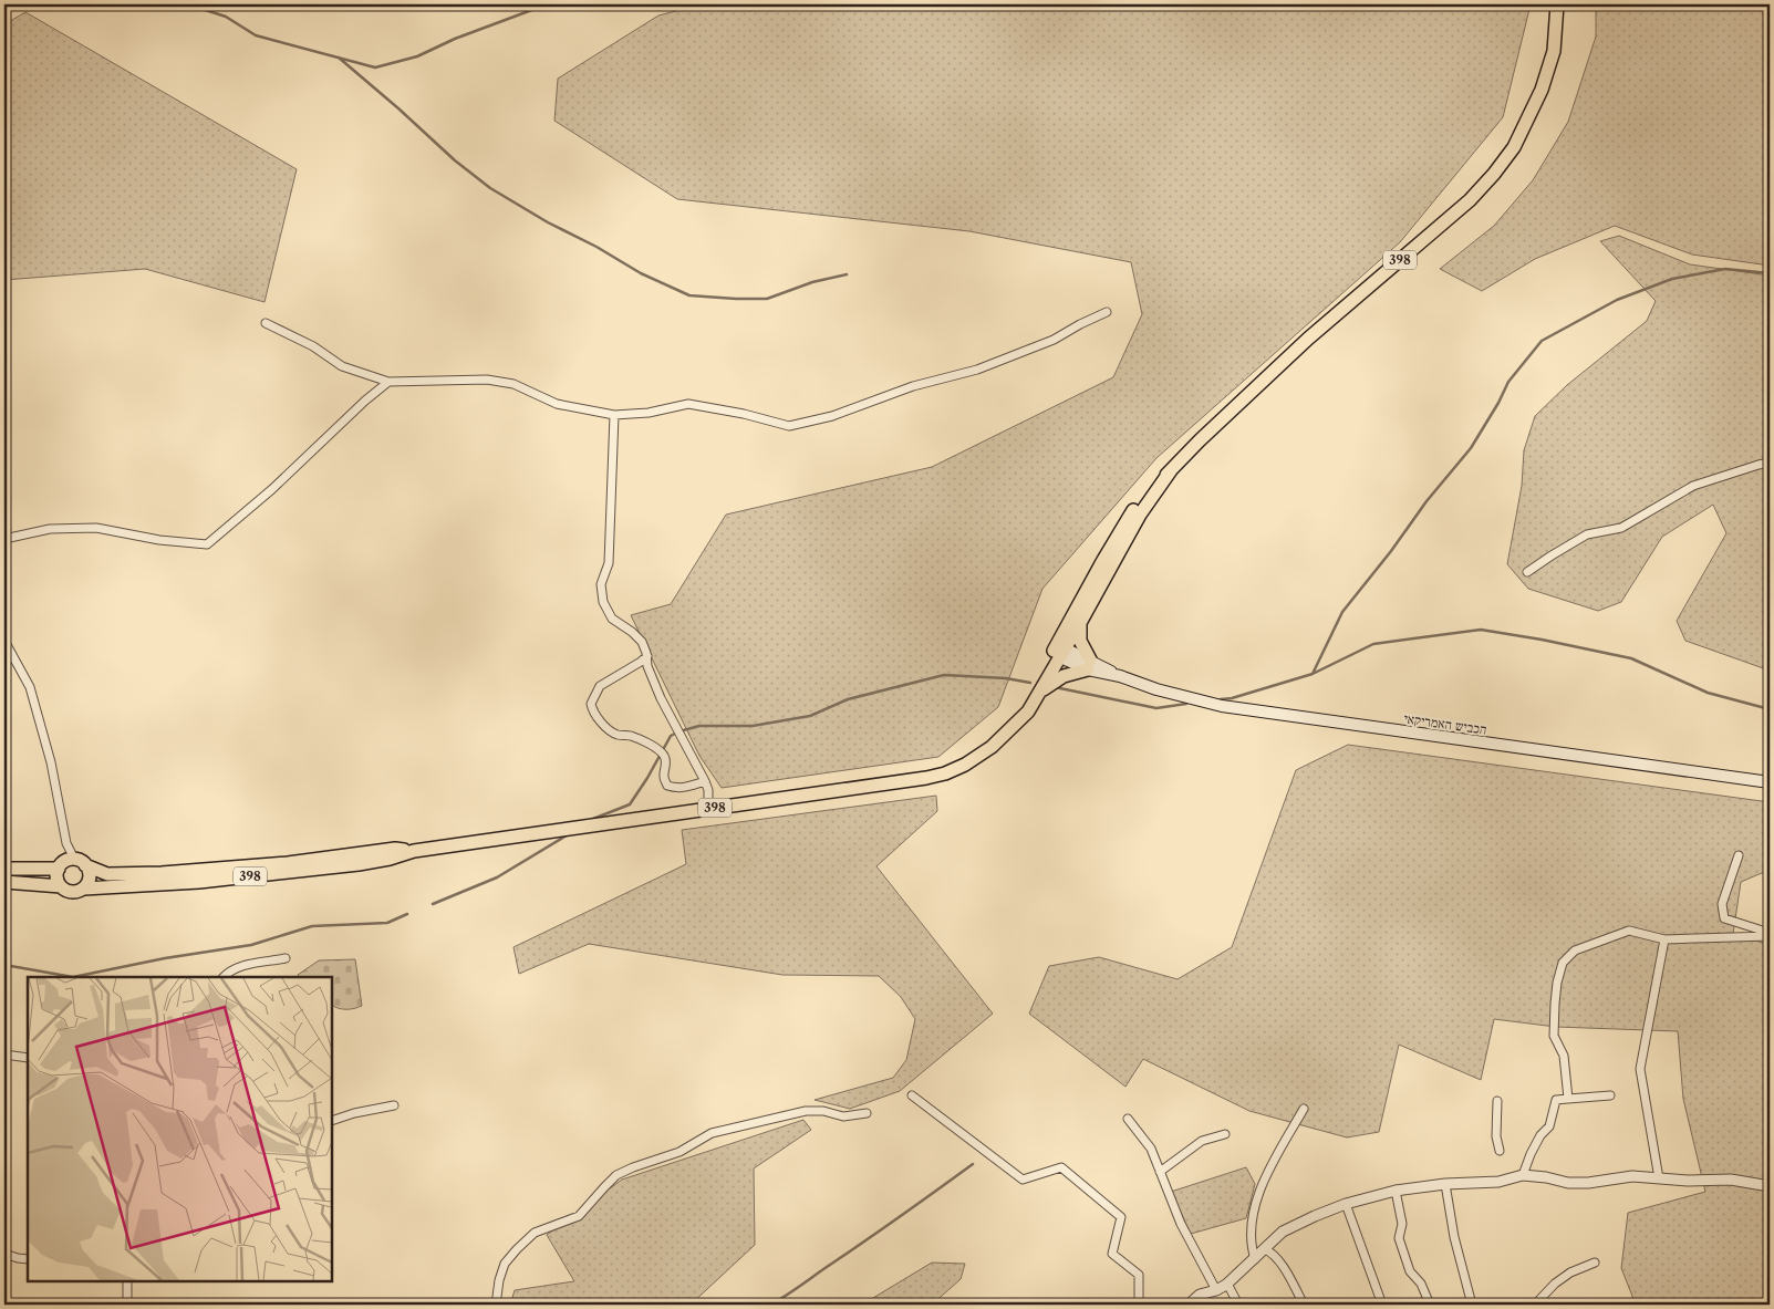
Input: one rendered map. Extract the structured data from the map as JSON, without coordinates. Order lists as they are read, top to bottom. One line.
{"streets":{"main road":["398","הכביש האמריקאי"]},"crossings":[["398","הכביש האמריקאי"]]}
